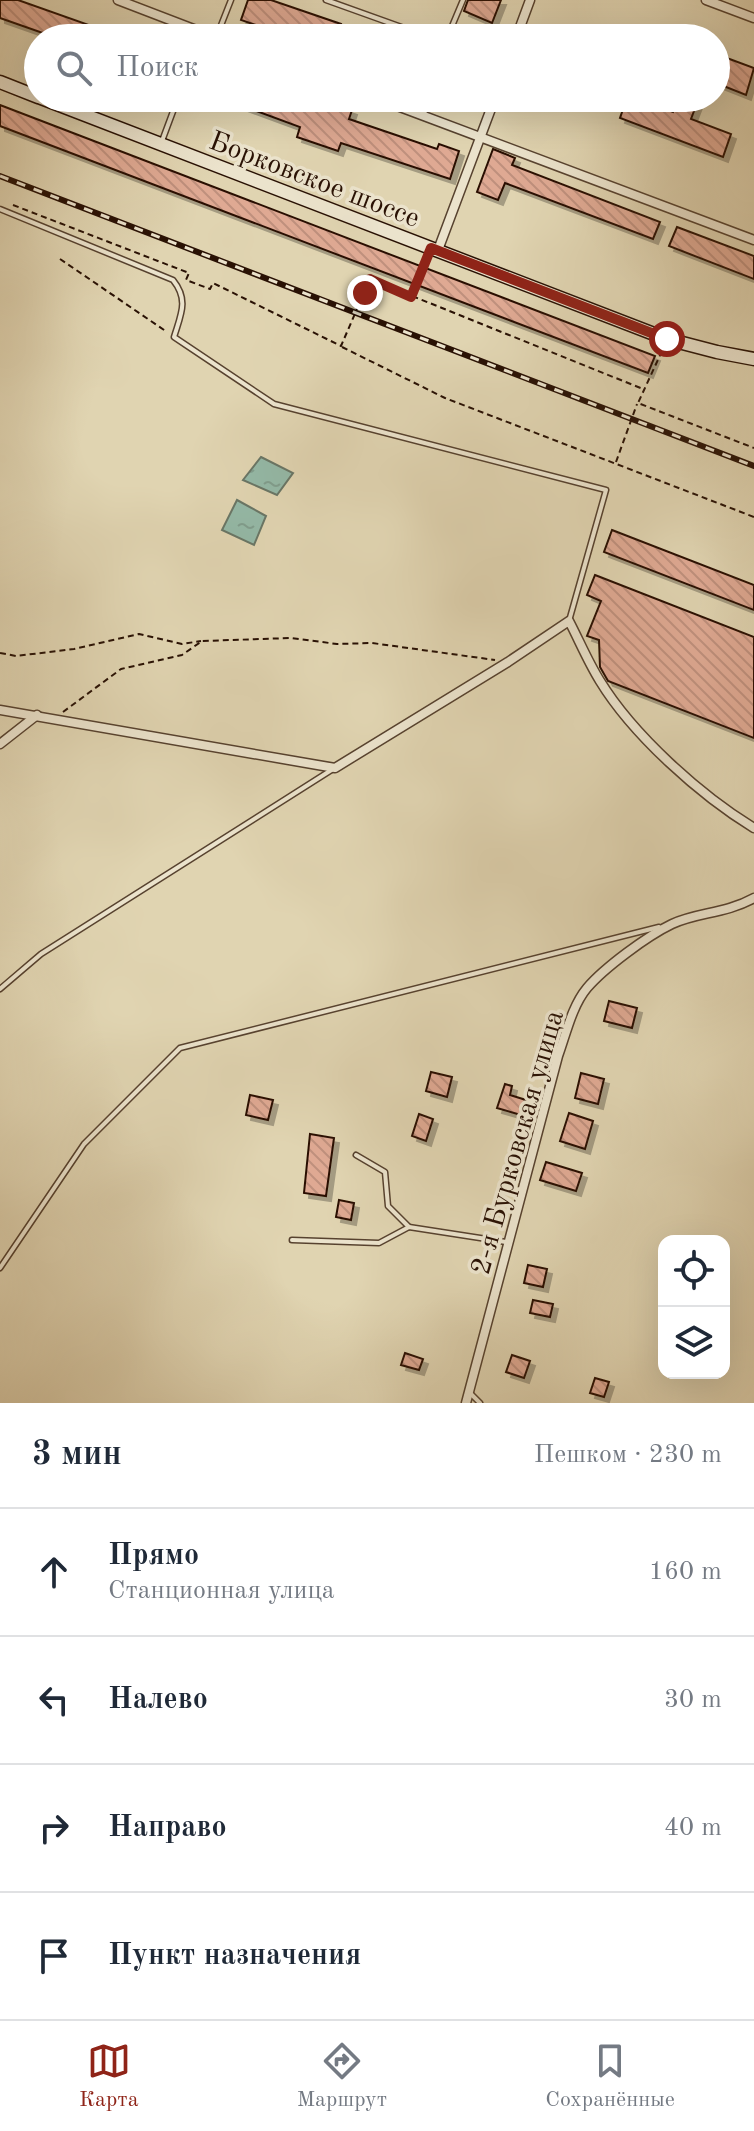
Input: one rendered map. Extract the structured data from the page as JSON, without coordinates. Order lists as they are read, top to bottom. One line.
{"streets":{"main road":["Борковское шоссе"],"street":["2-я Бурковская улица"]},"page":{"search":"Поиск","heading":["3 мин","Пешком · 230 m"],"list":[["Прямо","Станционная улица","160 m"],["Налево","30 m"],["Направо","40 m"],"Пункт назначения"],"nav":["Карта","Маршрут","Сохранённые"]}}
